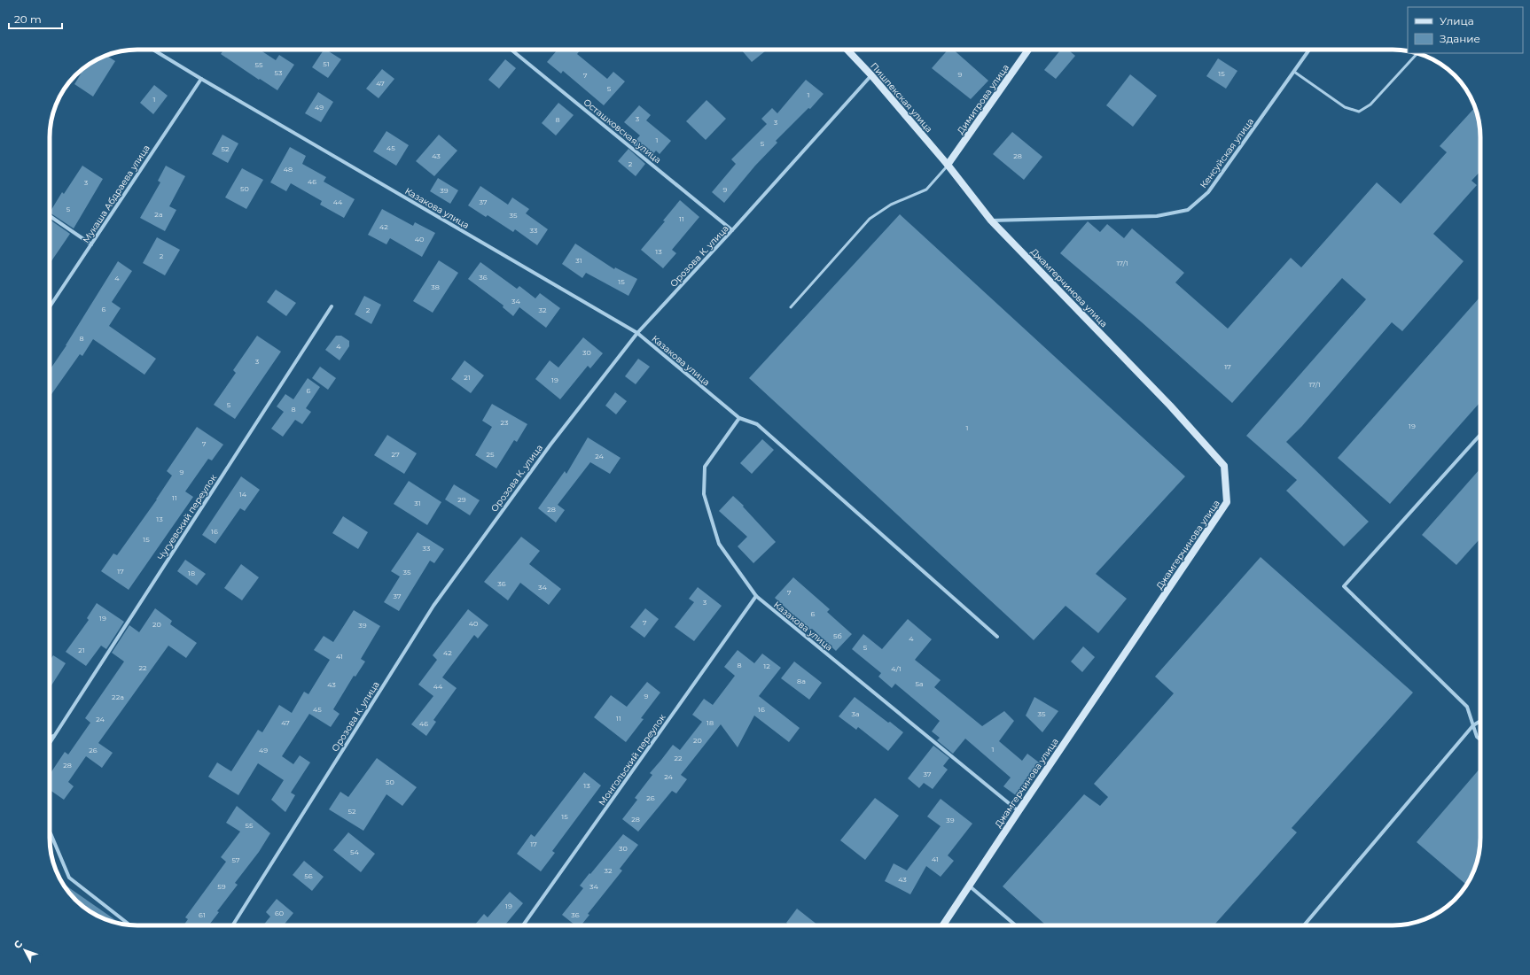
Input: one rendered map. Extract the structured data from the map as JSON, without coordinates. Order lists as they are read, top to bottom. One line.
{"streets":{"street":["Пишпекская улица","Димитрова улица","Осташковская улица","Кенсуйская улица","Мукаша Абдраева улица","Казакова улица","Орозова К. улица","Джамгерчинова улица","Чугуевский переулок","Монгольский переулок"]},"crossings":[["Пишпекская улица","Димитрова улица"],["Пишпекская улица","Орозова К. улица"],["Пишпекская улица","Джамгерчинова улица"],["Димитрова улица","Джамгерчинова улица"],["Осташковская улица","Орозова К. улица"],["Кенсуйская улица","Джамгерчинова улица"],["Мукаша Абдраева улица","Казакова улица"],["Казакова улица","Орозова К. улица"],["Казакова улица","Джамгерчинова улица"],["Казакова улица","Монгольский переулок"]],"house_numbers":["51","55","53","15","9","7","47","5","1","1","49","3","8","3","1","5","45","52","43","28","2","48","46","3","50","9","39","44","37","5","2a","35","11","42","33","40","13","2","31","17/1","36","4","15","38","34","6","2","32","8","4","30","3","17","21","19","17/1","6","5","8","23","19","1","7","27","25","24","9","14","11","29","31","28","13","16","15","33","17","35","18","36","34","7","37","3","6","19","7","40","20","39","5б","4","5","21","42","41","8","12","22","4/1","8а","5а","43","44","9","22a","45","16","3а","35","11","24","47","18","46","20","1","26","49","22","28","37","24","50","13","26","52","15","28","39","55","17","30","54","41","57","32","56","43","59","34","19","60","61","36"],"legend":["Улица","Здание"],"scale_bar":"20 m","north":"top left"}
